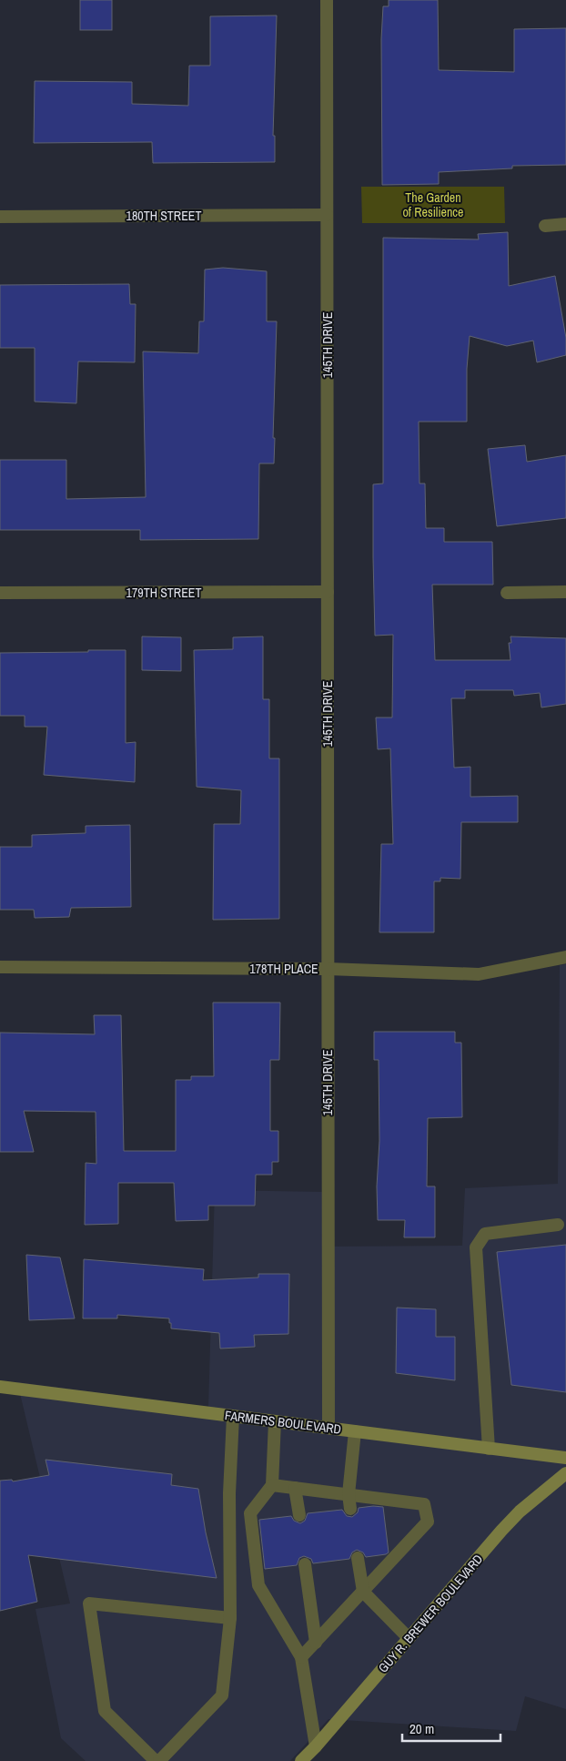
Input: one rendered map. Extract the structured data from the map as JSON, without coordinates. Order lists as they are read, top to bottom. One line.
{"streets":{"main road":["FARMERS BOULEVARD","GUY R. BREWER BOULEVARD"],"street":["180TH STREET","145TH DRIVE","179TH STREET","178TH PLACE"]},"crossings":[["180TH STREET","145TH DRIVE"],["145TH DRIVE","179TH STREET"],["145TH DRIVE","178TH PLACE"],["145TH DRIVE","FARMERS BOULEVARD"]],"parks":["The Garden of Resilience"],"scale_bar":"20 m"}
